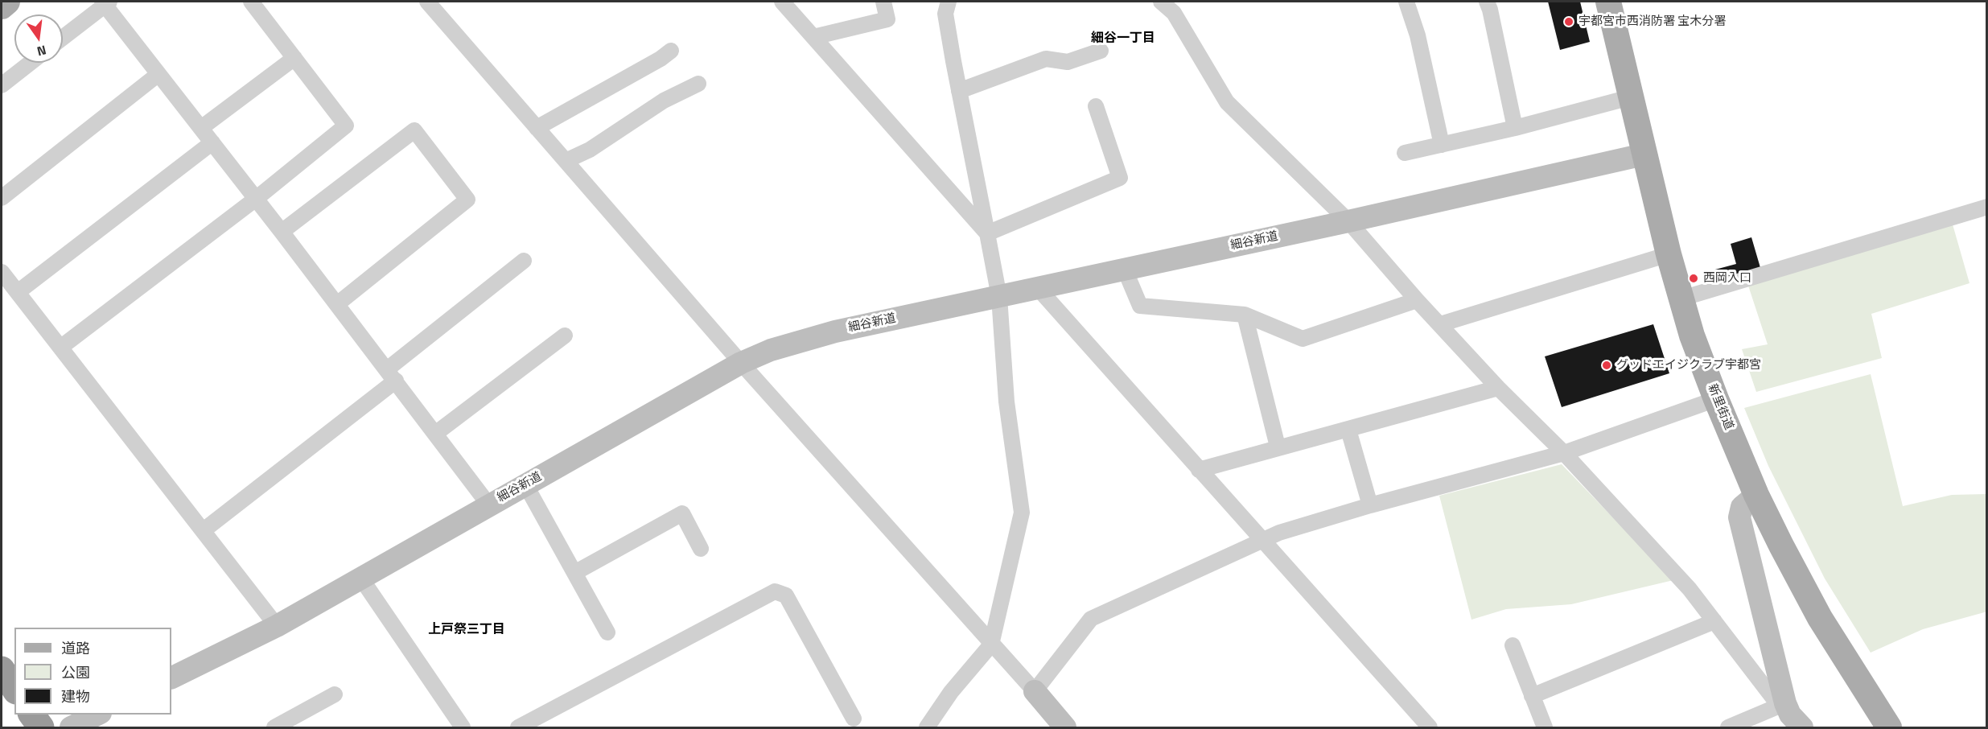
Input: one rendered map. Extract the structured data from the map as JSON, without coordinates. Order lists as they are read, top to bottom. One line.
{"streets":{"main road":["新里街道"],"street":["細谷新道"]},"crossings":[["細谷新道","新里街道"]],"districts":["細谷一丁目","上戸祭三丁目"],"places":["宇都宮市西消防署 宝木分署","西岡入口","グッドエイジクラブ宇都宮"],"legend":["道路","公園","建物"],"north":"bottom"}
